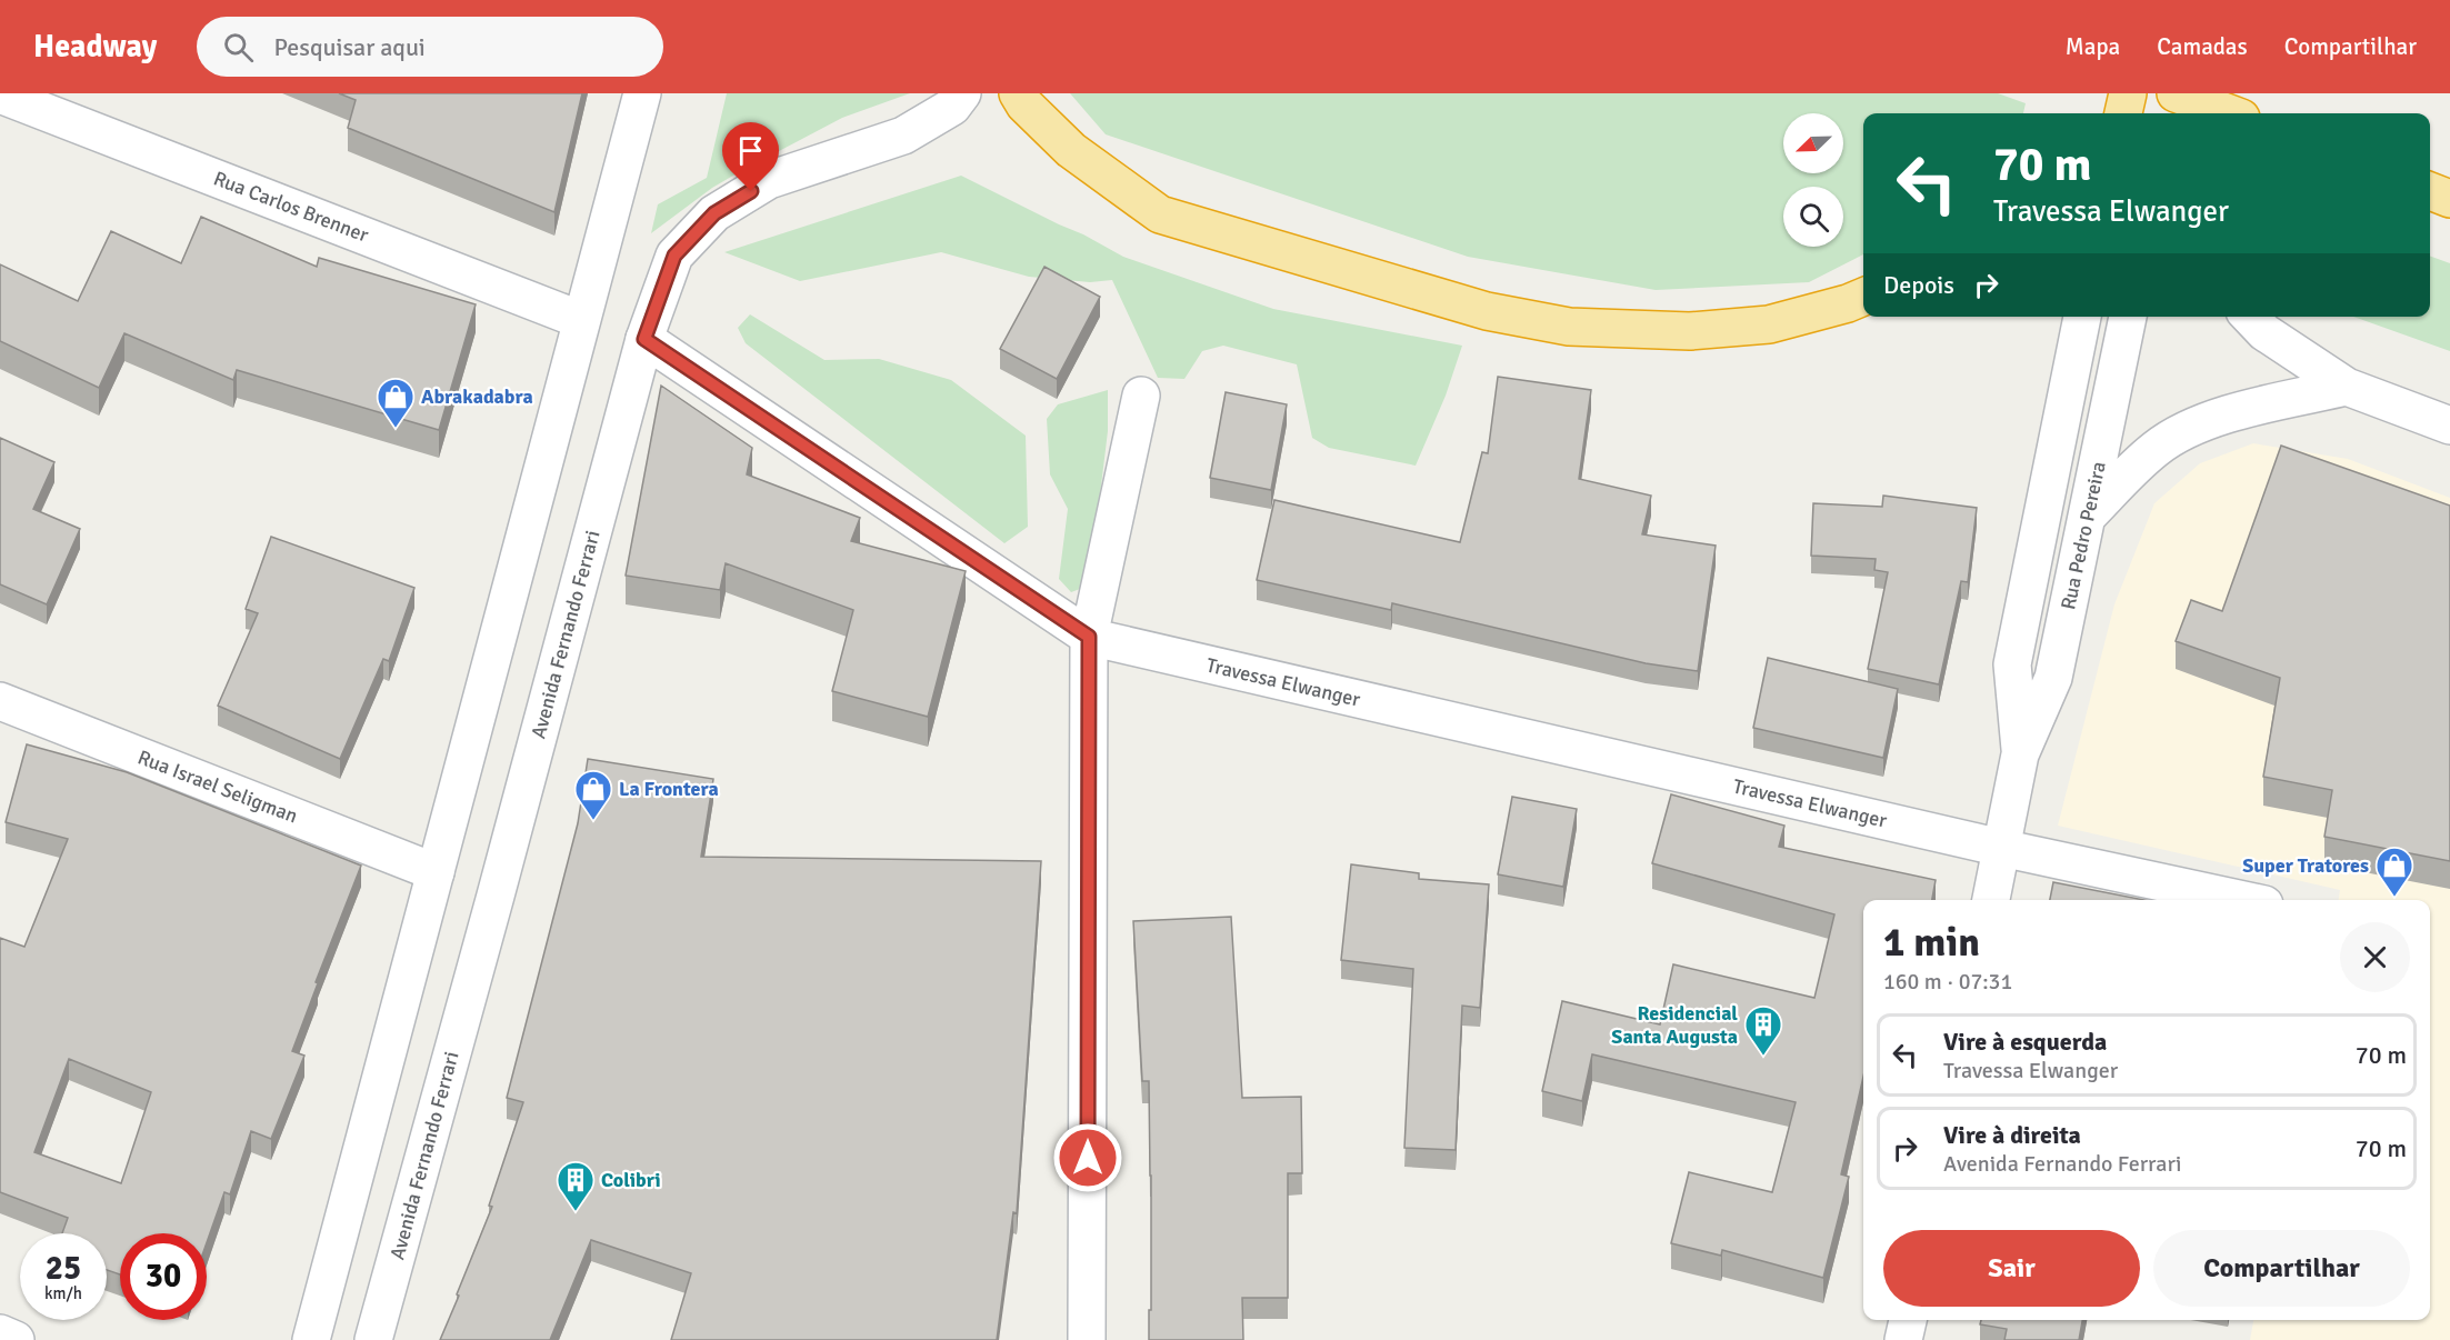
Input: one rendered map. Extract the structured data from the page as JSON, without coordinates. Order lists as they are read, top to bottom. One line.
{"streets":{"street":["Rua Carlos Brenner","Rua Pedro Pereira","Avenida Fernando Ferrari","Travessa Elwanger","Rua Israel Seligman"]},"crossings":[["Rua Pedro Pereira","Travessa Elwanger"],["Avenida Fernando Ferrari","Travessa Elwanger"]],"places":{"shop":["Abrakadabra","La Frontera","Super Tratores"],"building":["Residencial Santa Augusta","Colibri"]},"north":"bottom left","page":{"header":"Headway","search":"Pesquisar aqui","nav":["Mapa","Camadas","Compartilhar"],"turn":["70 m","Travessa Elwanger"],"then":"Depois","heading":["1 min","160 m · 07:31"],"list":[{"name":"Vire à esquerda","note":"Travessa Elwanger","value":"70 m"},{"name":"Vire à direita","note":"Avenida Fernando Ferrari","value":"70 m"}],"buttons":["Sair","Compartilhar"],"speed":"25 km/h","limit":"30"}}
